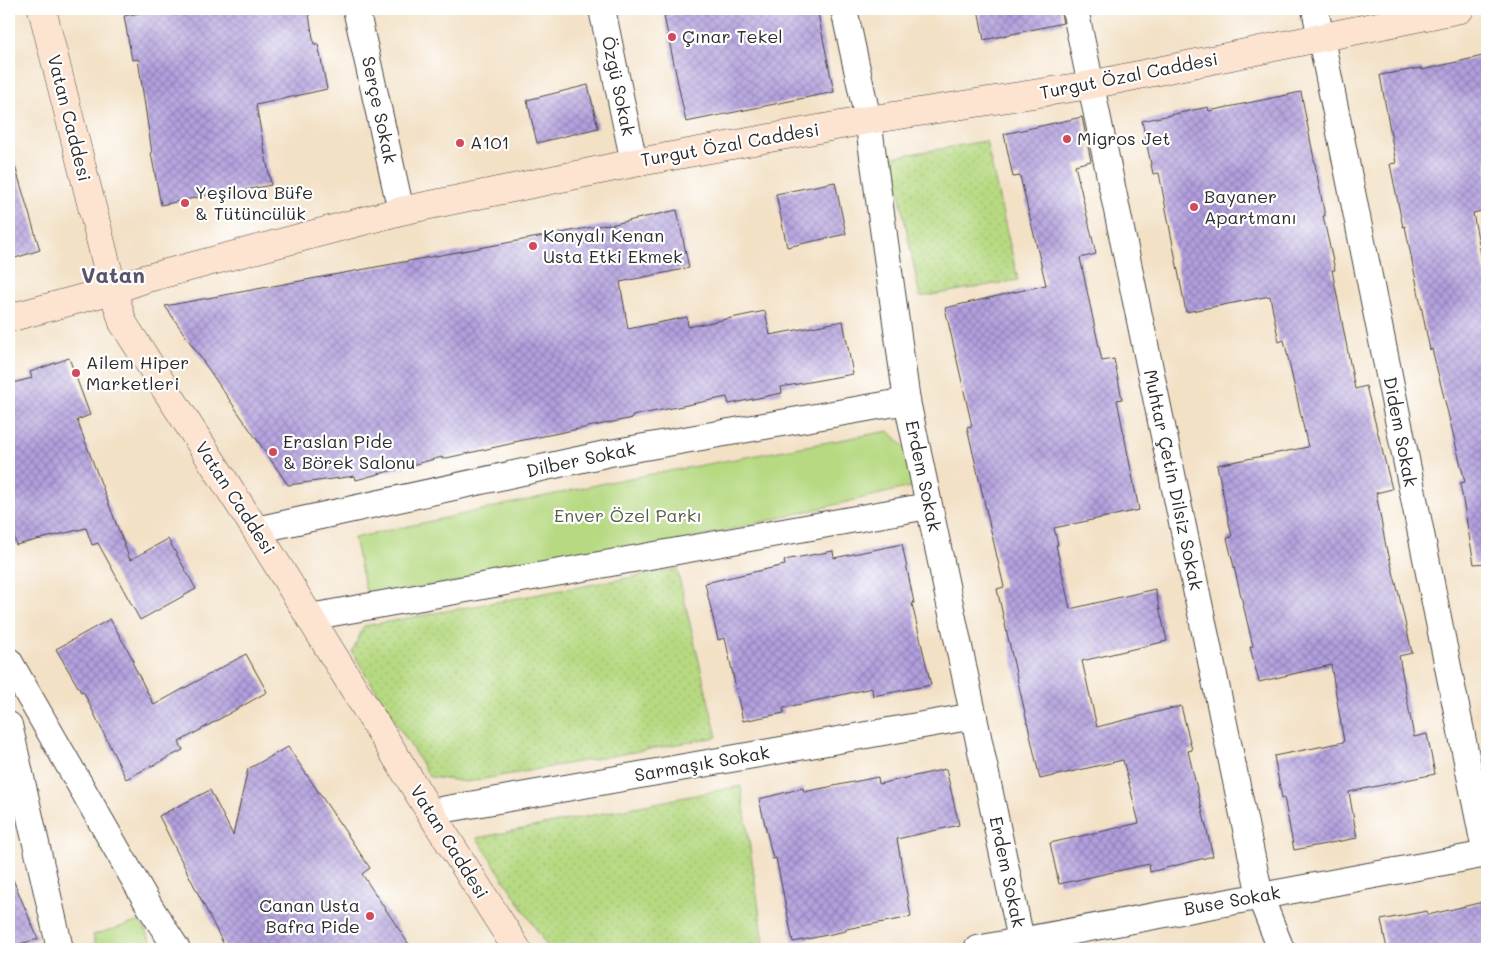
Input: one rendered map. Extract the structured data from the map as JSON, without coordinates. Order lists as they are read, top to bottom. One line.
{"streets":{"street":["Turgut Özal Caddesi","Özgü Sokak","Serçe Sokak","Vatan Caddesi","Didem Sokak","Dilber Sokak","Erdem Sokak","Muhtar Çetin Dilsiz Sokak","Sarmaşık Sokak","Buse Sokak"]},"crossings":[["Turgut Özal Caddesi","Özgü Sokak"],["Turgut Özal Caddesi","Serçe Sokak"],["Turgut Özal Caddesi","Vatan Caddesi"],["Turgut Özal Caddesi","Didem Sokak"],["Turgut Özal Caddesi","Erdem Sokak"],["Turgut Özal Caddesi","Muhtar Çetin Dilsiz Sokak"],["Vatan Caddesi","Dilber Sokak"],["Vatan Caddesi","Sarmaşık Sokak"],["Didem Sokak","Buse Sokak"],["Dilber Sokak","Erdem Sokak"],["Erdem Sokak","Sarmaşık Sokak"],["Erdem Sokak","Buse Sokak"],["Muhtar Çetin Dilsiz Sokak","Buse Sokak"]],"districts":["Vatan"],"parks":["Enver Özel Parkı"],"places":["Çınar Tekel","Migros Jet","A101","Yeşilova Büfe & Tütüncülük","Bayaner Apartmanı","Konyalı Kenan Usta Etki Ekmek","Ailem Hiper Marketleri","Eraslan Pide & Börek Salonu","Canan Usta Bafra Pide"]}
